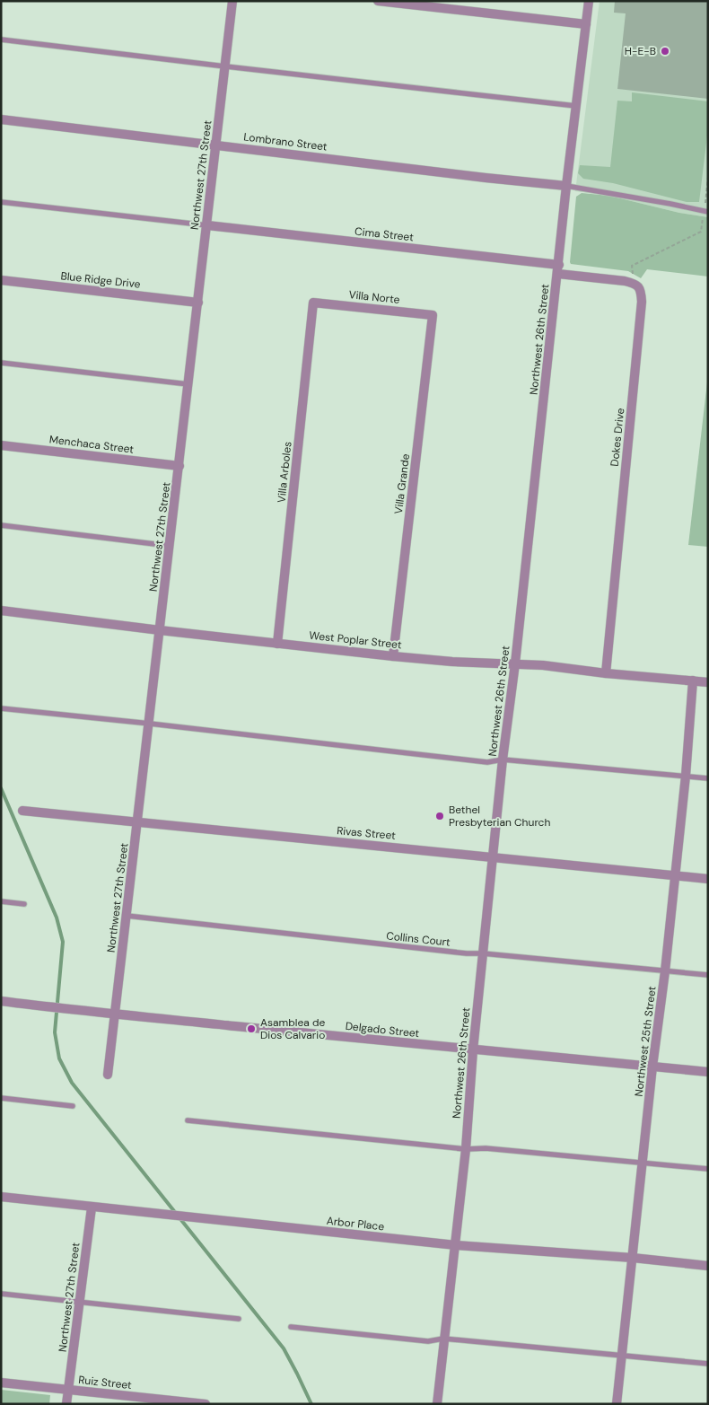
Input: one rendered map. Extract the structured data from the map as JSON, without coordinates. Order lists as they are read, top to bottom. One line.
{"streets":{"street":["Lombrano Street","Northwest 27th Street","Cima Street","Blue Ridge Drive","Villa Norte","Northwest 26th Street","Dokes Drive","Menchaca Street","Villa Arboles","Villa Grande","West Poplar Street","Rivas Street","Delgado Street","Northwest 25th Street","Arbor Place","Ruiz Street"],"lane":["Collins Court"]},"crossings":[["Lombrano Street","Northwest 27th Street"],["Lombrano Street","Northwest 26th Street"],["Northwest 27th Street","Cima Street"],["Northwest 27th Street","Blue Ridge Drive"],["Northwest 27th Street","Menchaca Street"],["Northwest 27th Street","West Poplar Street"],["Northwest 27th Street","Rivas Street"],["Northwest 27th Street","Collins Court"],["Northwest 27th Street","Delgado Street"],["Northwest 27th Street","Arbor Place"],["Northwest 27th Street","Ruiz Street"],["Cima Street","Northwest 26th Street"],["Villa Norte","Villa Arboles"],["Villa Norte","Villa Grande"],["Northwest 26th Street","West Poplar Street"],["Northwest 26th Street","Rivas Street"],["Northwest 26th Street","Collins Court"],["Northwest 26th Street","Delgado Street"],["Northwest 26th Street","Arbor Place"],["Dokes Drive","West Poplar Street"],["Villa Arboles","West Poplar Street"],["Villa Grande","West Poplar Street"],["West Poplar Street","Northwest 25th Street"],["Rivas Street","Northwest 25th Street"],["Collins Court","Northwest 25th Street"],["Delgado Street","Northwest 25th Street"],["Northwest 25th Street","Arbor Place"]],"places":["H-E-B","Bethel Presbyterian Church","Asamblea de Dios Calvario"]}
